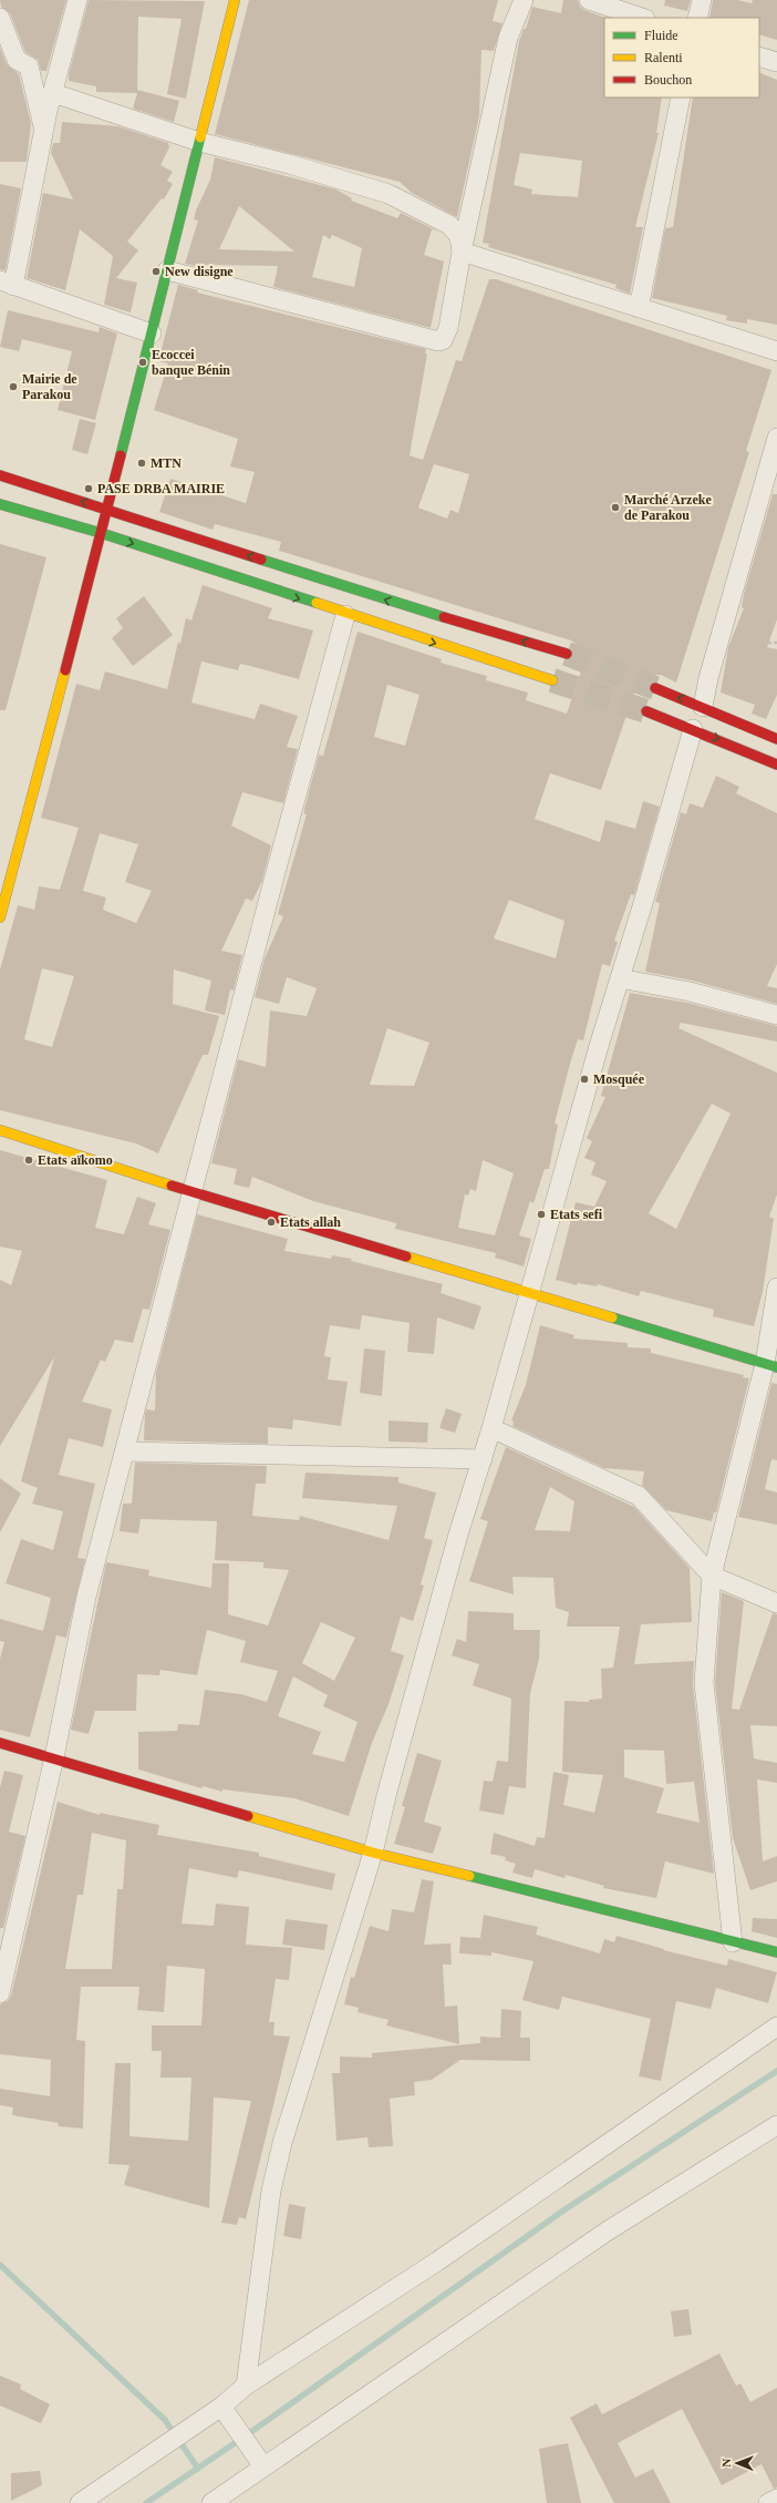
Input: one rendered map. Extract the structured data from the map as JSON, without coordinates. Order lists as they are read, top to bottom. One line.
{"places":["New disigne","Ecoccei banque Bénin","Mairie de Parakou","MTN","PASE DRBA MAIRIE","Marché Arzeke de Parakou","Mosquée","Etats aïkomo","Etats sefi","Etats allah"],"legend":["Fluide","Ralenti","Bouchon"],"north":"left"}
